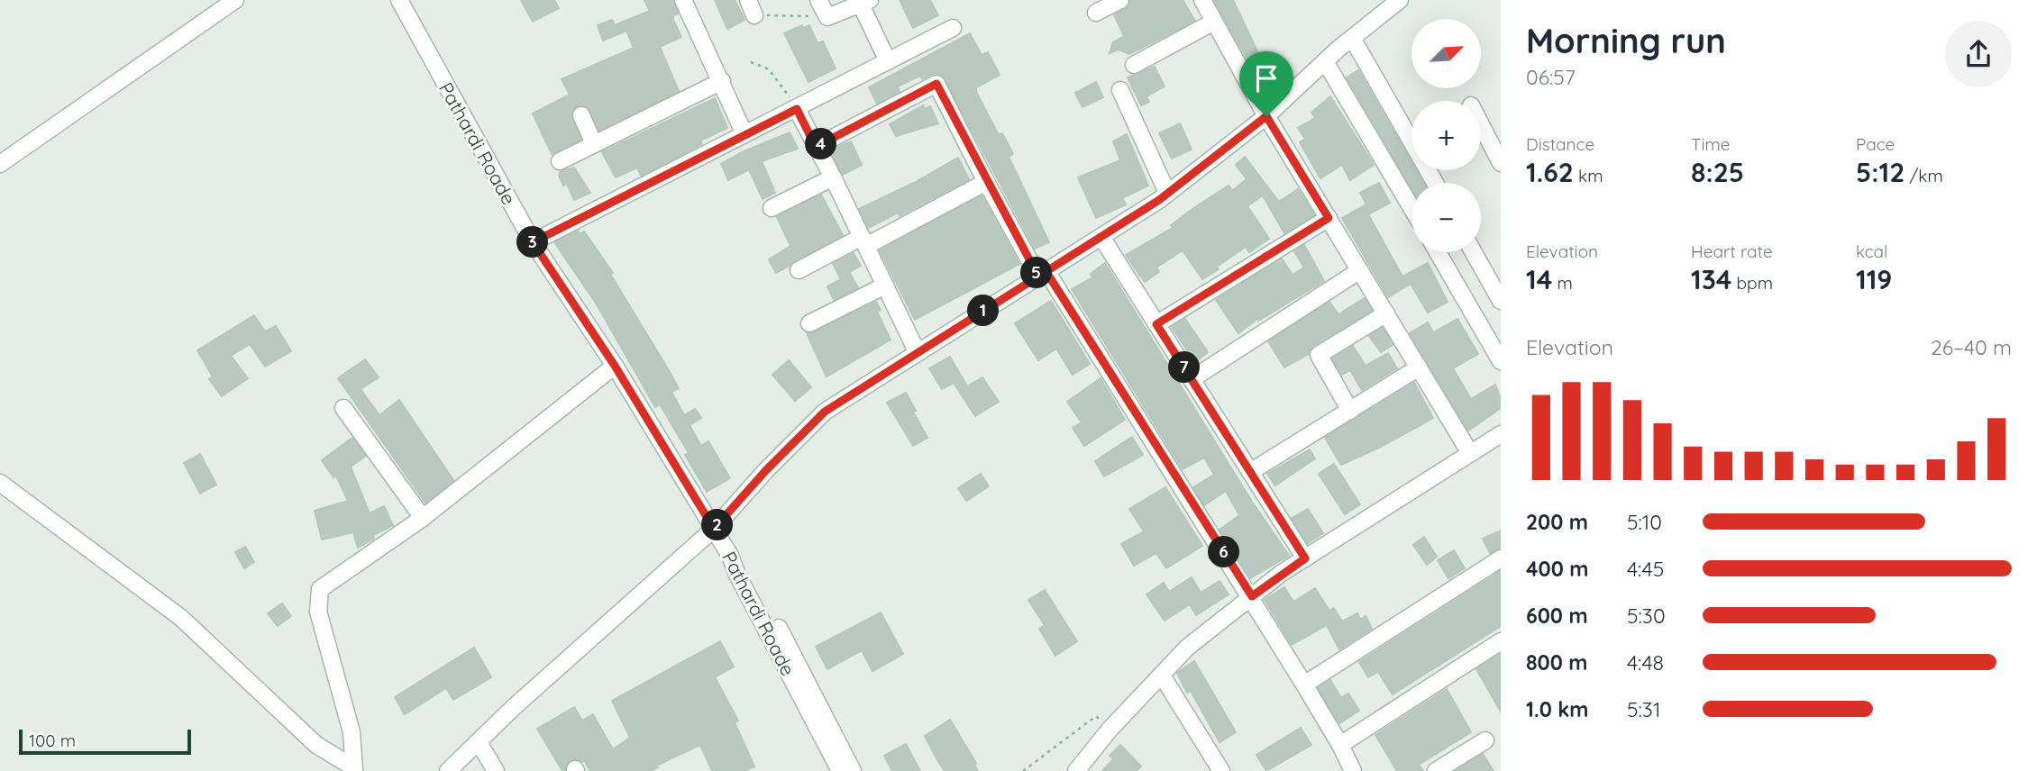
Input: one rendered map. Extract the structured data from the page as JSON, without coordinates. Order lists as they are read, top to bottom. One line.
{"streets":{"street":["Pathardi Roade"]},"scale_bar":"100 m","north":"top right","page":{"heading":["Morning run","06:57"],"map_buttons":["+","−"],"stats":[["Distance","1.62 km"],["Time","8:25"],["Pace","5:12 /km"],["Elevation","14 m"],["Heart rate","134 bpm"],["kcal","119"]],"pins":["4","3","5","1","7","2","6"],"chart":["Elevation","26–40 m"],"list":[{"name":"200 m","note":"5:10"},{"name":"400 m","note":"4:45"},{"name":"600 m","note":"5:30"},{"name":"800 m","note":"4:48"},{"name":"1.0 km","note":"5:31"}],"scale":"100 m"}}
